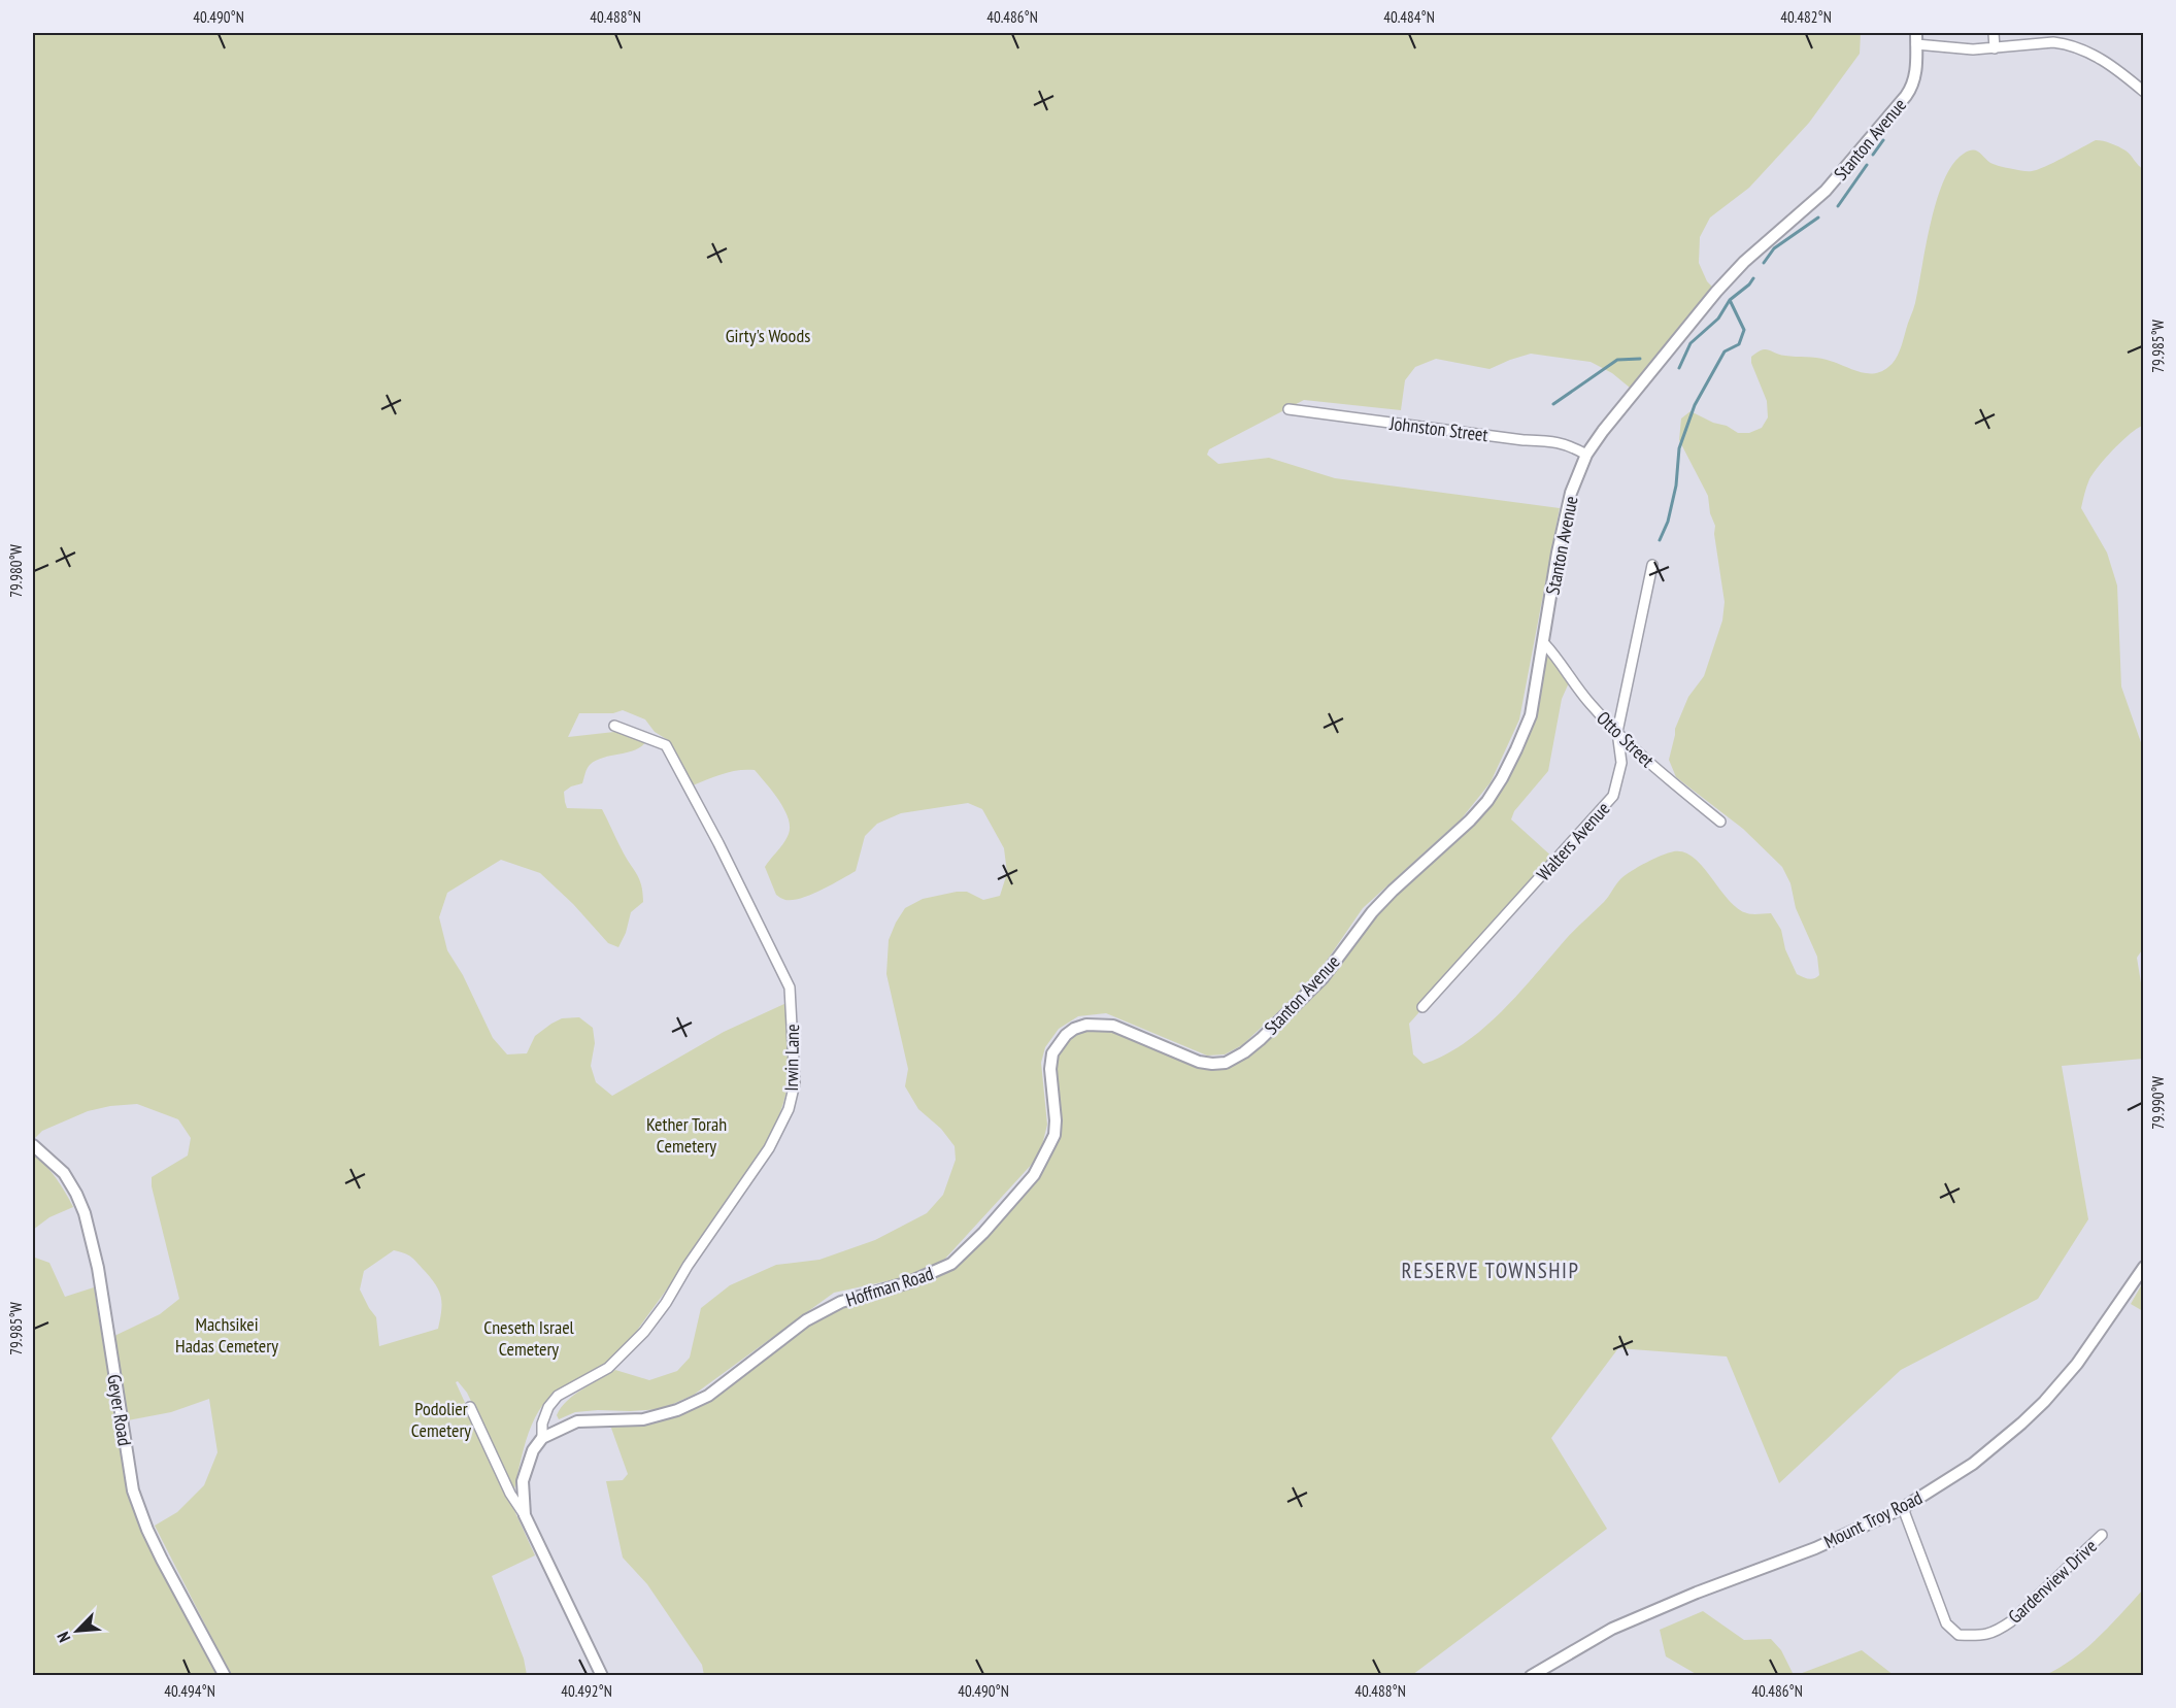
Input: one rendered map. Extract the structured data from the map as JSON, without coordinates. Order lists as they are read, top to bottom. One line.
{"streets":{"street":["Stanton Avenue","Johnston Street","Otto Street","Walters Avenue","Irwin Lane","Hoffman Road","Geyer Road","Mount Troy Road","Gardenview Drive"]},"crossings":[["Stanton Avenue","Johnston Street"],["Stanton Avenue","Otto Street"],["Stanton Avenue","Hoffman Road"],["Otto Street","Walters Avenue"],["Irwin Lane","Hoffman Road"],["Mount Troy Road","Gardenview Drive"]],"districts":["RESERVE TOWNSHIP"],"parks":["Girty's Woods","Kether Torah Cemetery","Machsikei Hadas Cemetery","Cneseth Israel Cemetery","Podolier Cemetery"],"north":"bottom left","coordinates":["40.490°N","40.488°N","40.486°N","40.484°N","40.482°N","79.985°W","79.980°W","79.990°W","40.494°N","40.492°N"]}
